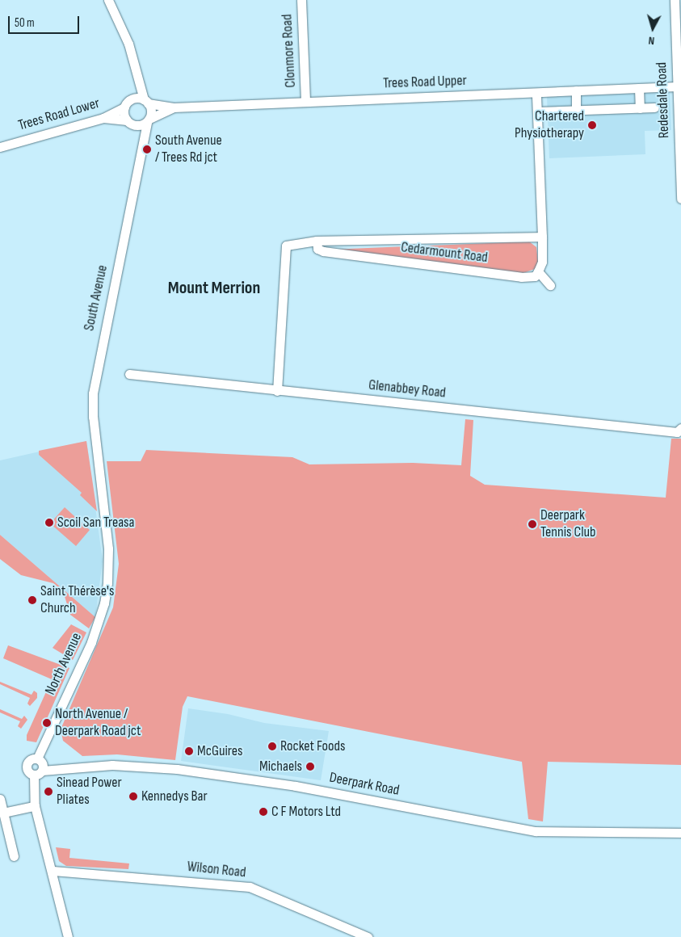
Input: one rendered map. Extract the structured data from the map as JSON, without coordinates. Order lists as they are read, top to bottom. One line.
{"streets":{"street":["Clonmore Road","Trees Road Upper","Redesdale Road","Trees Road Lower","Cedarmount Road","South Avenue","Glenabbey Road","North Avenue","Deerpark Road","Wilson Road"]},"crossings":[["Clonmore Road","Trees Road Upper"],["Trees Road Upper","Redesdale Road"],["Trees Road Lower","South Avenue"],["Cedarmount Road","Glenabbey Road"],["South Avenue","North Avenue"],["North Avenue","Deerpark Road"]],"districts":["Mount Merrion"],"places":["Chartered Physiotherapy","South Avenue / Trees Rd jct","Scoil San Treasa","Deerpark Tennis Club","Saint Thérèse's Church","North Avenue / Deerpark Road jct","Rocket Foods","McGuires","Michaels","Sinead Power Pliates","Kennedys Bar","C F Motors Ltd"],"scale_bar":"50 m","north":"bottom"}
